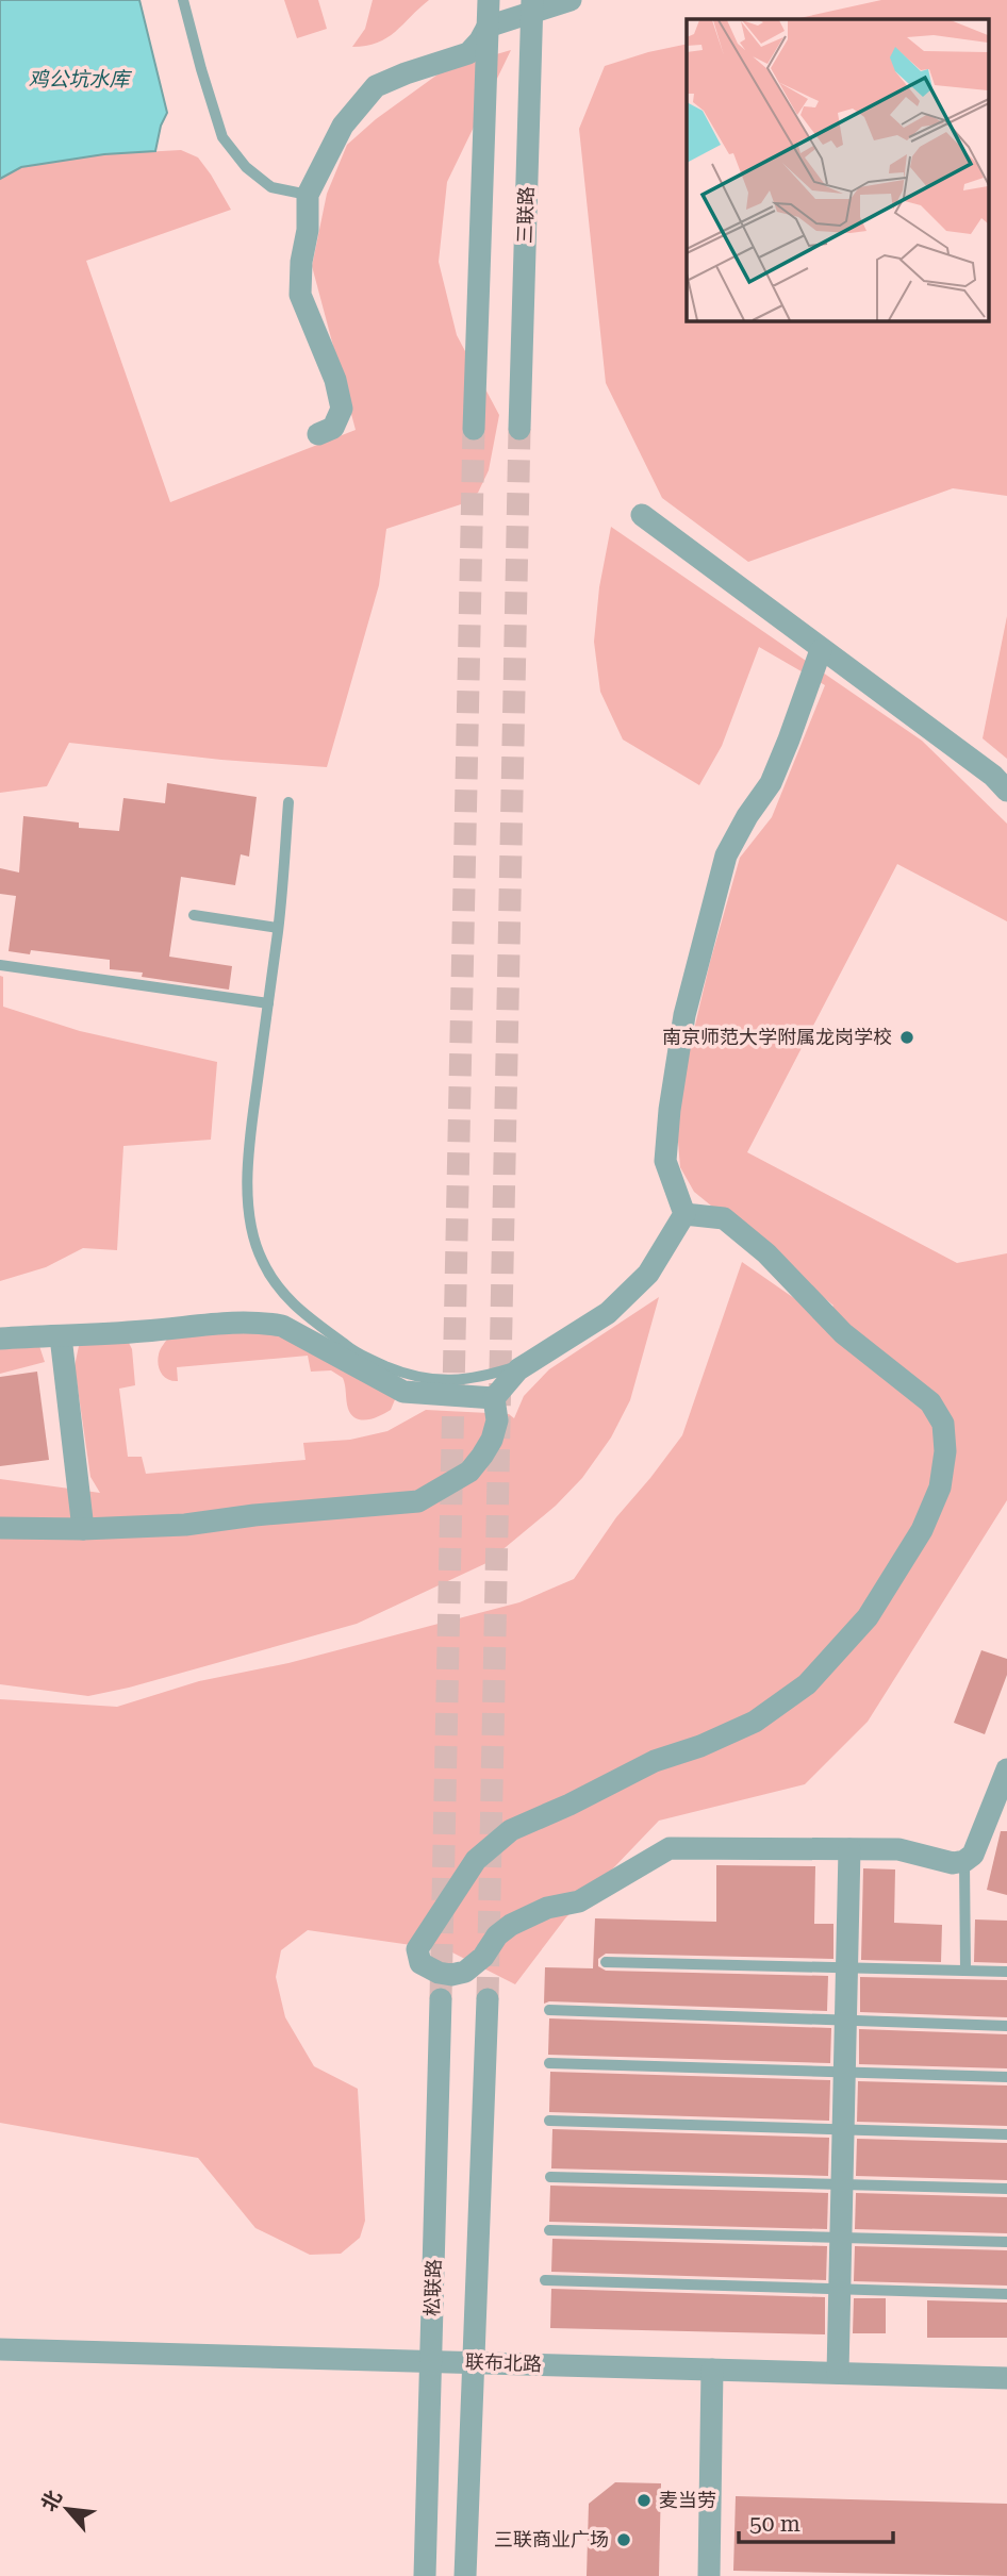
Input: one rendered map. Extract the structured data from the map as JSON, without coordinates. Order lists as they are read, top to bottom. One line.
{"streets":{"street":["三联路","松联路","联布北路"]},"crossings":[["松联路","联布北路"]],"water":["鸡公坑水库"],"places":["南京师范大学附属龙岗学校","麦当劳","三联商业广场"],"scale_bar":"50 m","north":"top left"}
